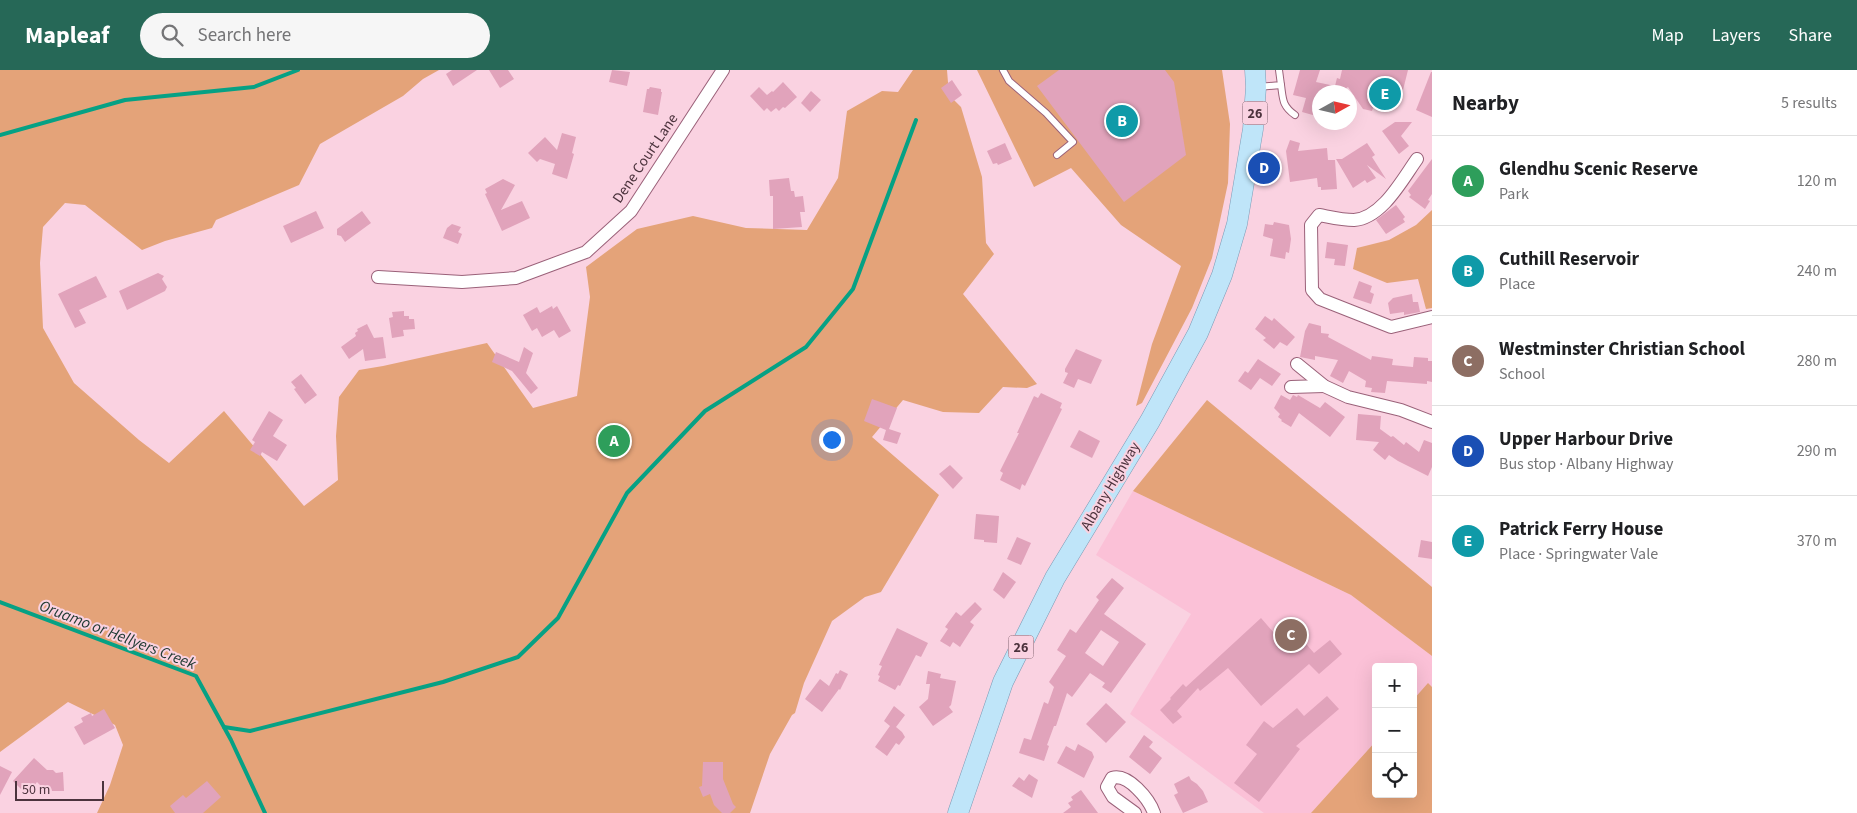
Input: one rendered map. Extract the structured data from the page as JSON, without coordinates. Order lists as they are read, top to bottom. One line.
{"streets":{"main road":["26","Albany Highway"],"street":["Dene Court Lane"]},"water":["Oruamo or Hellyers Creek"],"scale_bar":"50 m","north":"right","page":{"header":"Mapleaf","search":"Search here","nav":["Map","Layers","Share"],"heading":["Nearby","5 results"],"pins":["E","B","D","A","C"],"list":[{"mark":"A","name":"Glendhu Scenic Reserve","note":"Park","value":"120 m"},{"mark":"B","name":"Cuthill Reservoir","note":"Place","value":"240 m"},{"mark":"C","name":"Westminster Christian School","note":"School","value":"280 m"},{"mark":"D","name":"Upper Harbour Drive","note":"Bus stop · Albany Highway","value":"290 m"},{"mark":"E","name":"Patrick Ferry House","note":"Place · Springwater Vale","value":"370 m"}],"map_buttons":["+","−"],"scale":"50 m"}}
